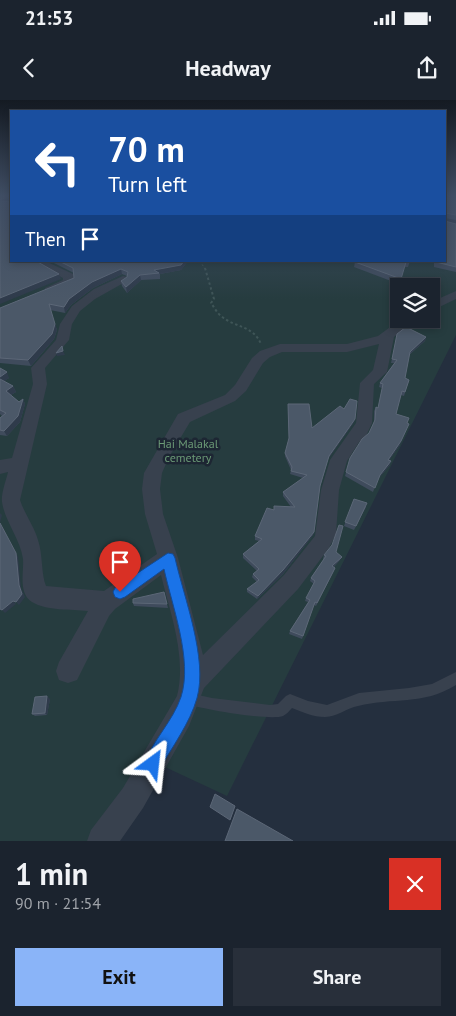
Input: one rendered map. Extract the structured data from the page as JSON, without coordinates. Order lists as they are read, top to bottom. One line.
{"parks":["Hai Malakal cemetery"],"page":{"status":"21:53","header":"Headway","turn":["70 m","Turn left"],"then":"Then","heading":["1 min","90 m · 21:54"],"buttons":["Exit","Share"]}}
